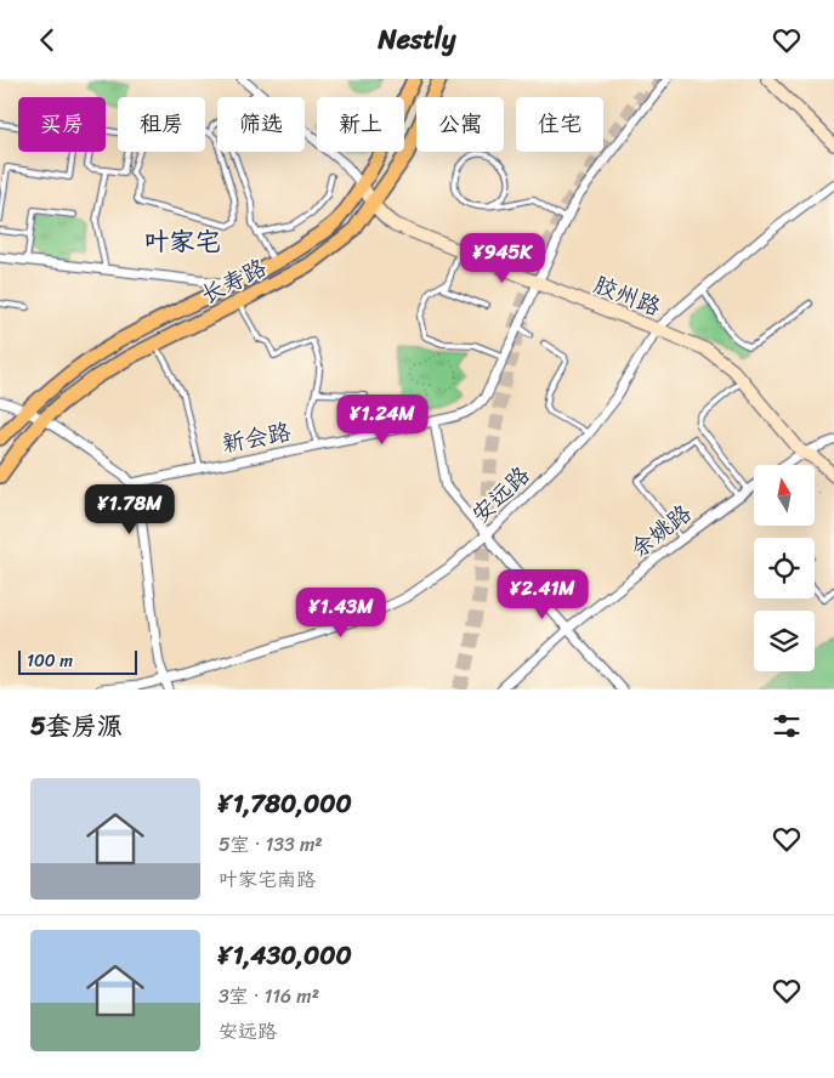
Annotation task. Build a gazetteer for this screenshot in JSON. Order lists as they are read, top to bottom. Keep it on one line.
{"streets":{"main road":["长寿路"],"street":["胶州路","新会路","安远路","余姚路"]},"crossings":[["长寿路","胶州路"],["胶州路","新会路"],["胶州路","安远路"]],"districts":["叶家宅"],"scale_bar":"100 m","north":"top","page":{"header":"Nestly","chip":["买房","租房","筛选","新上","公寓","住宅"],"price":["¥945K","¥1.24M","¥1.78M","¥2.41M","¥1.43M"],"scale":"100 m","heading":"5套房源","list":[{"name":"¥1,780,000","note":"5室 · 133 m² · 叶家宅南路"},{"name":"¥1,430,000","note":"3室 · 116 m² · 安远路"}]}}
